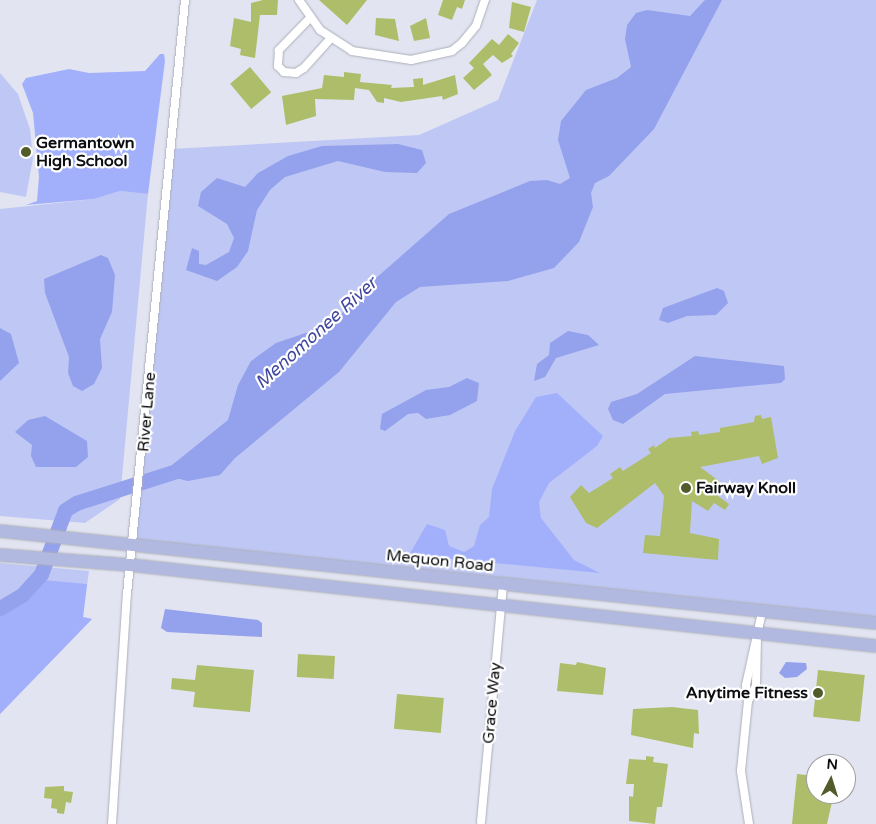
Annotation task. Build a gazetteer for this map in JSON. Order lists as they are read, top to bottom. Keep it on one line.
{"streets":{"main road":["Mequon Road"],"street":["River Lane","Grace Way"]},"crossings":[["River Lane","Mequon Road"],["Mequon Road","Grace Way"]],"water":["Menomonee River"],"places":["Germantown High School","Fairway Knoll","Anytime Fitness"],"north":"top"}
